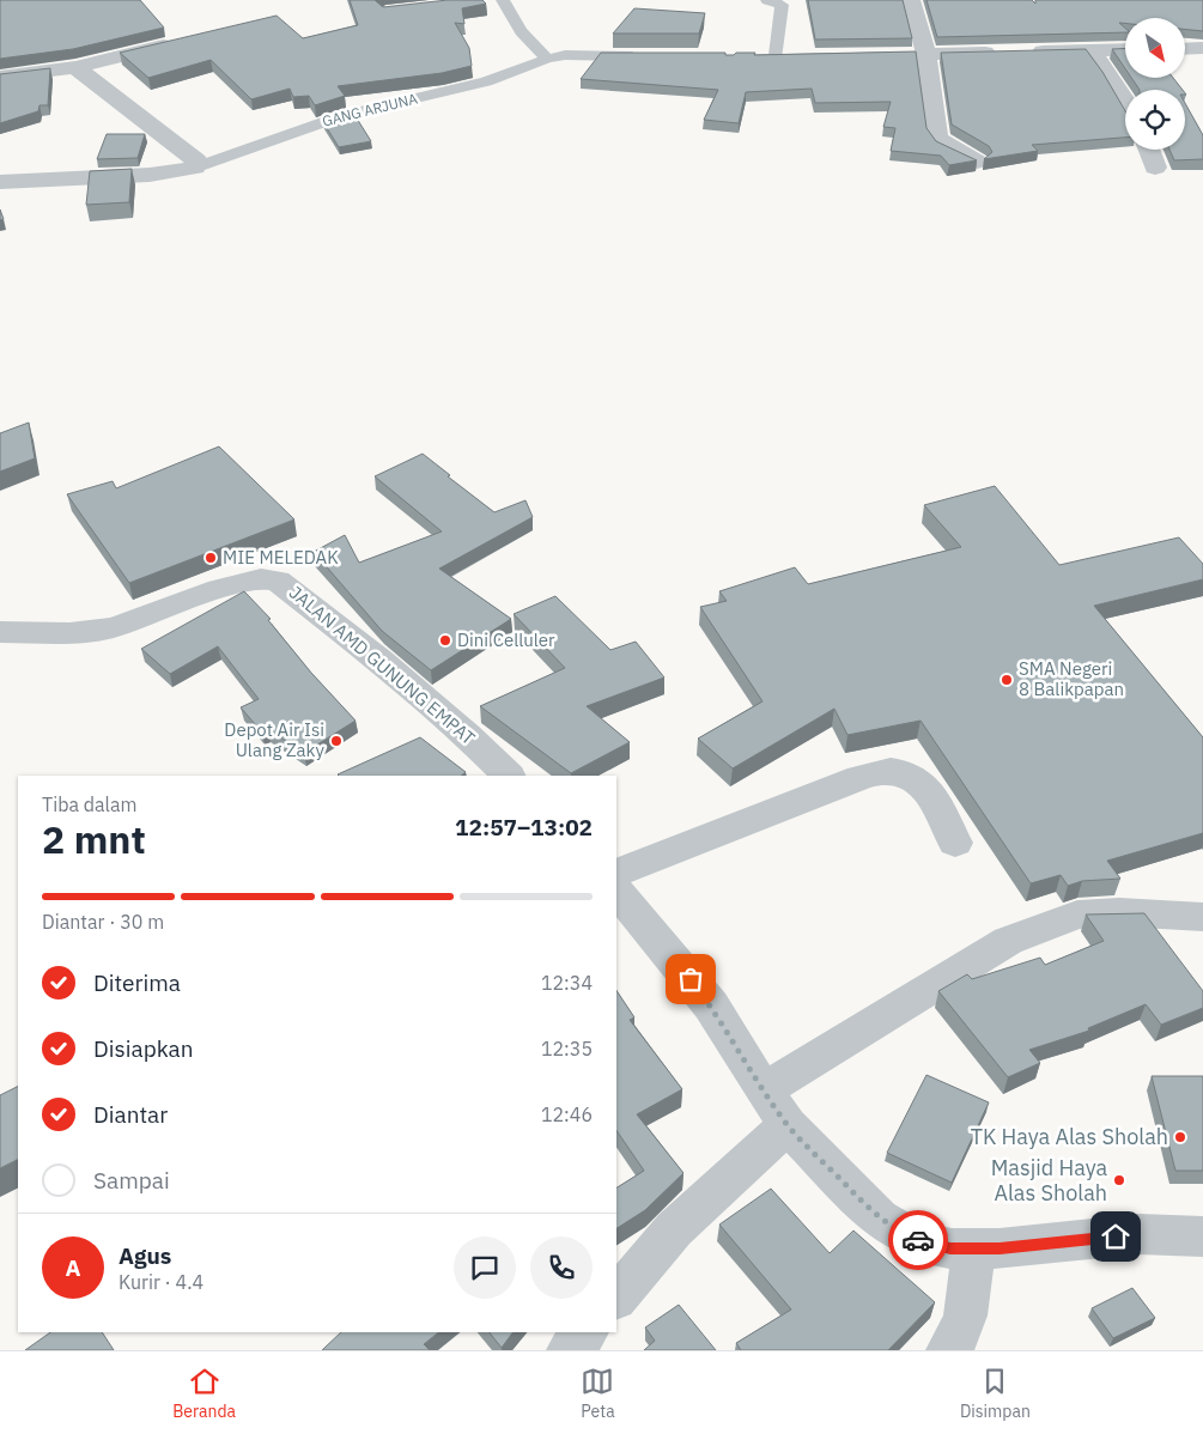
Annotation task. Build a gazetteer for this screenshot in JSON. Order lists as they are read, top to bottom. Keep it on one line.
{"streets":{"street":["JALAN AMD GUNUNG EMPAT"],"lane":["GANG ARJUNA"]},"places":["MIE MELEDAK","Dini Celluler","SMA Negeri 8 Balikpapan","Depot Air Isi Ulang Zaky","TK Haya Alas Sholah","Masjid Haya Alas Sholah"],"north":"bottom right","page":{"heading":["2 mnt","Tiba dalam","12:57–13:02"],"panel":["Agus","Kurir · 4.4"],"bar":"Diantar · 30 m","list":[["Diterima","12:34"],["Disiapkan","12:35"],["Diantar","12:46"],"Sampai"],"round":"A","tabs":["Beranda","Peta","Disimpan"]}}
